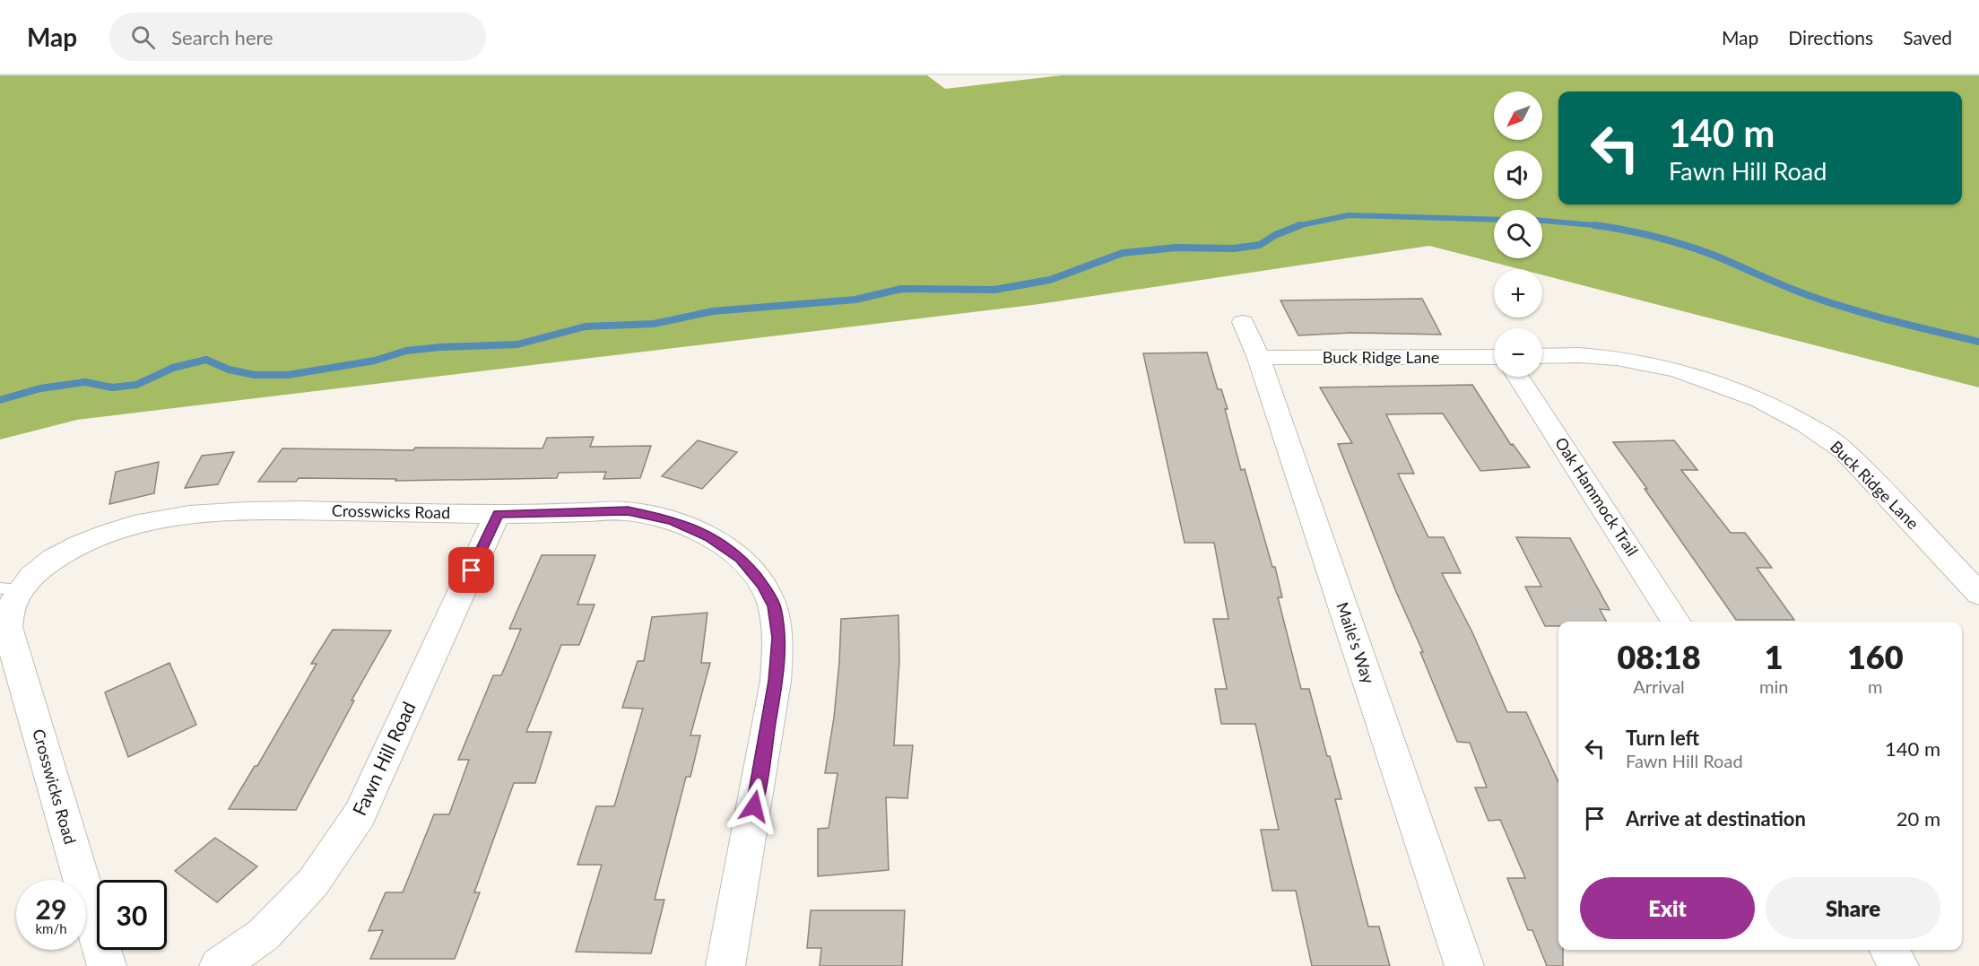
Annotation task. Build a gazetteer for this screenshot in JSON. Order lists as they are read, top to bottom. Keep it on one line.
{"streets":{"street":["Buck Ridge Lane","Oak Hammock Trail","Crosswicks Road","Maile's Way","Fawn Hill Road"]},"crossings":[["Buck Ridge Lane","Maile's Way"],["Crosswicks Road","Fawn Hill Road"]],"north":"bottom left","page":{"header":"Map","search":"Search here","nav":["Map","Directions","Saved"],"map_buttons":["+","−"],"turn":["140 m","Fawn Hill Road"],"eta":["08:18","Arrival","1","min","160","m"],"list":[{"name":"Turn left","note":"Fawn Hill Road","value":"140 m"},{"name":"Arrive at destination","value":"20 m"}],"buttons":["Exit","Share"],"speed":"29 km/h","limit":"30"}}
